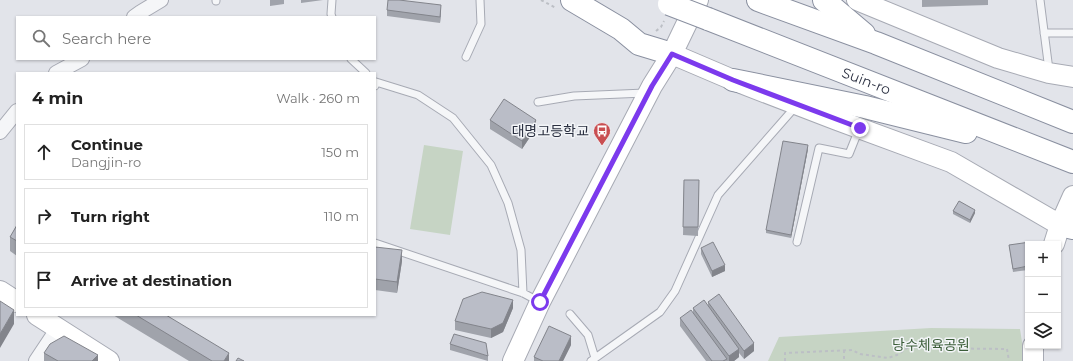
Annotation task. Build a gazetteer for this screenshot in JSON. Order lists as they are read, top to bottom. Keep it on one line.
{"streets":{"highway":["Suin-ro"]},"parks":["당수체육공원"],"places":{"bus stop":["대명고등학교"]},"page":{"search":"Search here","heading":["4 min","Walk · 260 m"],"list":[["Continue","Dangjin-ro","150 m"],["Turn right","110 m"],"Arrive at destination"],"map_buttons":["+","−"]}}
